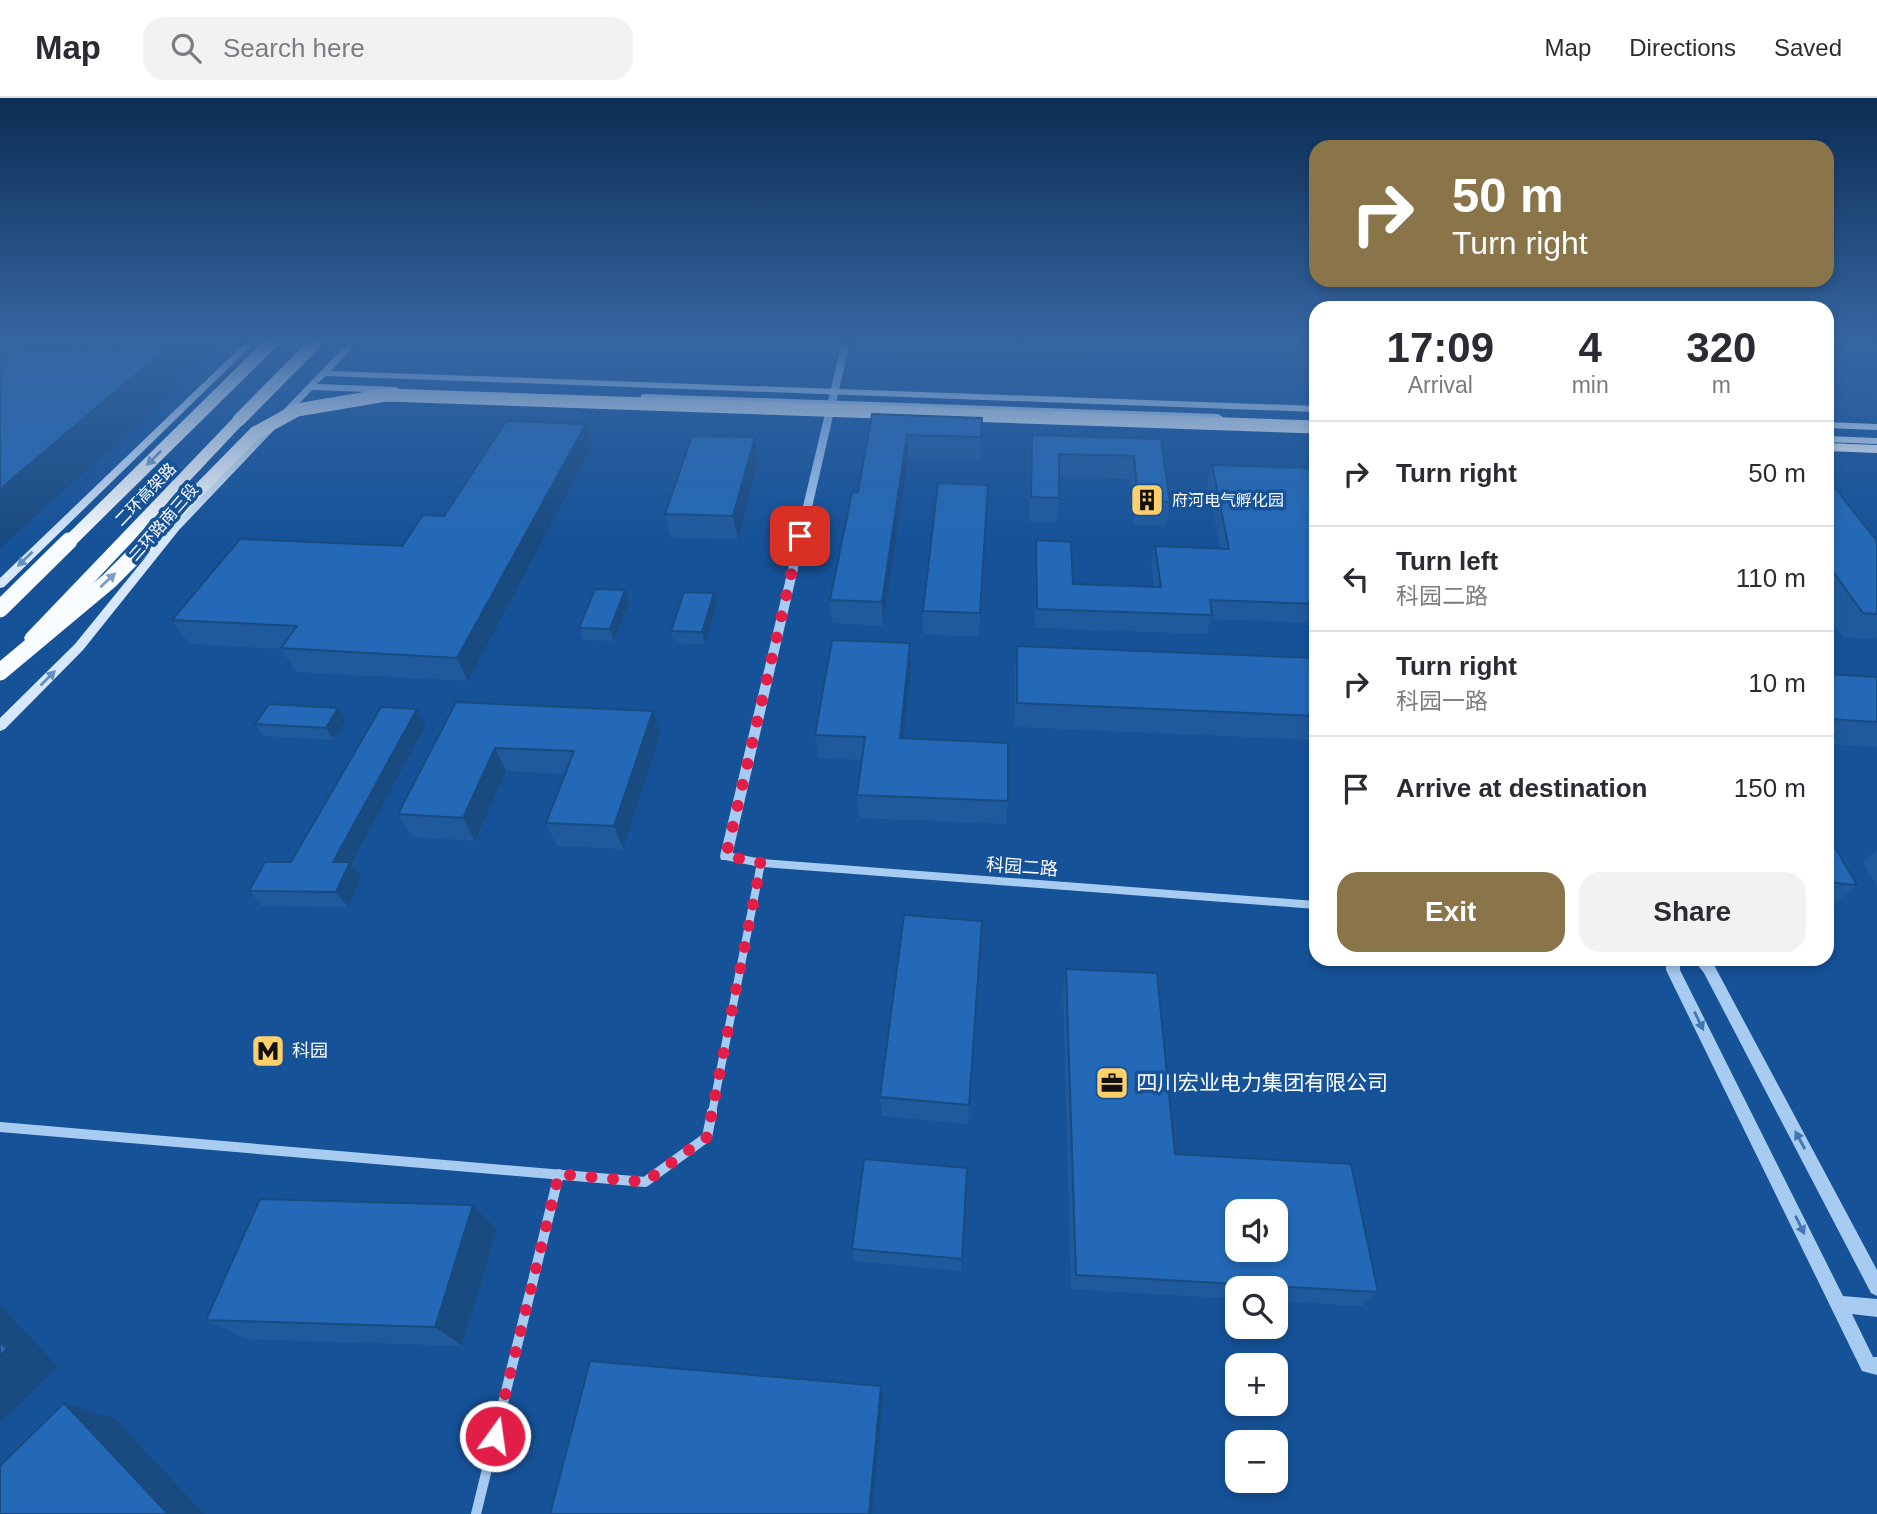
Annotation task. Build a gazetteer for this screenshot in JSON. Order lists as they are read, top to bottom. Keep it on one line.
{"streets":{"highway":["二环高架路"],"main road":["二环路南三段"],"street":["科园二路"]},"places":{"building":["府河电气孵化园"],"metro station":["科园"],"office":["四川宏业电力集团有限公司"]},"page":{"header":"Map","search":"Search here","nav":["Map","Directions","Saved"],"turn":["50 m","Turn right"],"eta":["17:09","Arrival","4","min","320","m"],"list":[{"name":"Turn right","value":"50 m"},{"name":"Turn left","note":"科园二路","value":"110 m"},{"name":"Turn right","note":"科园一路","value":"10 m"},{"name":"Arrive at destination","value":"150 m"}],"buttons":["Exit","Share"],"map_buttons":["+","−"]}}
